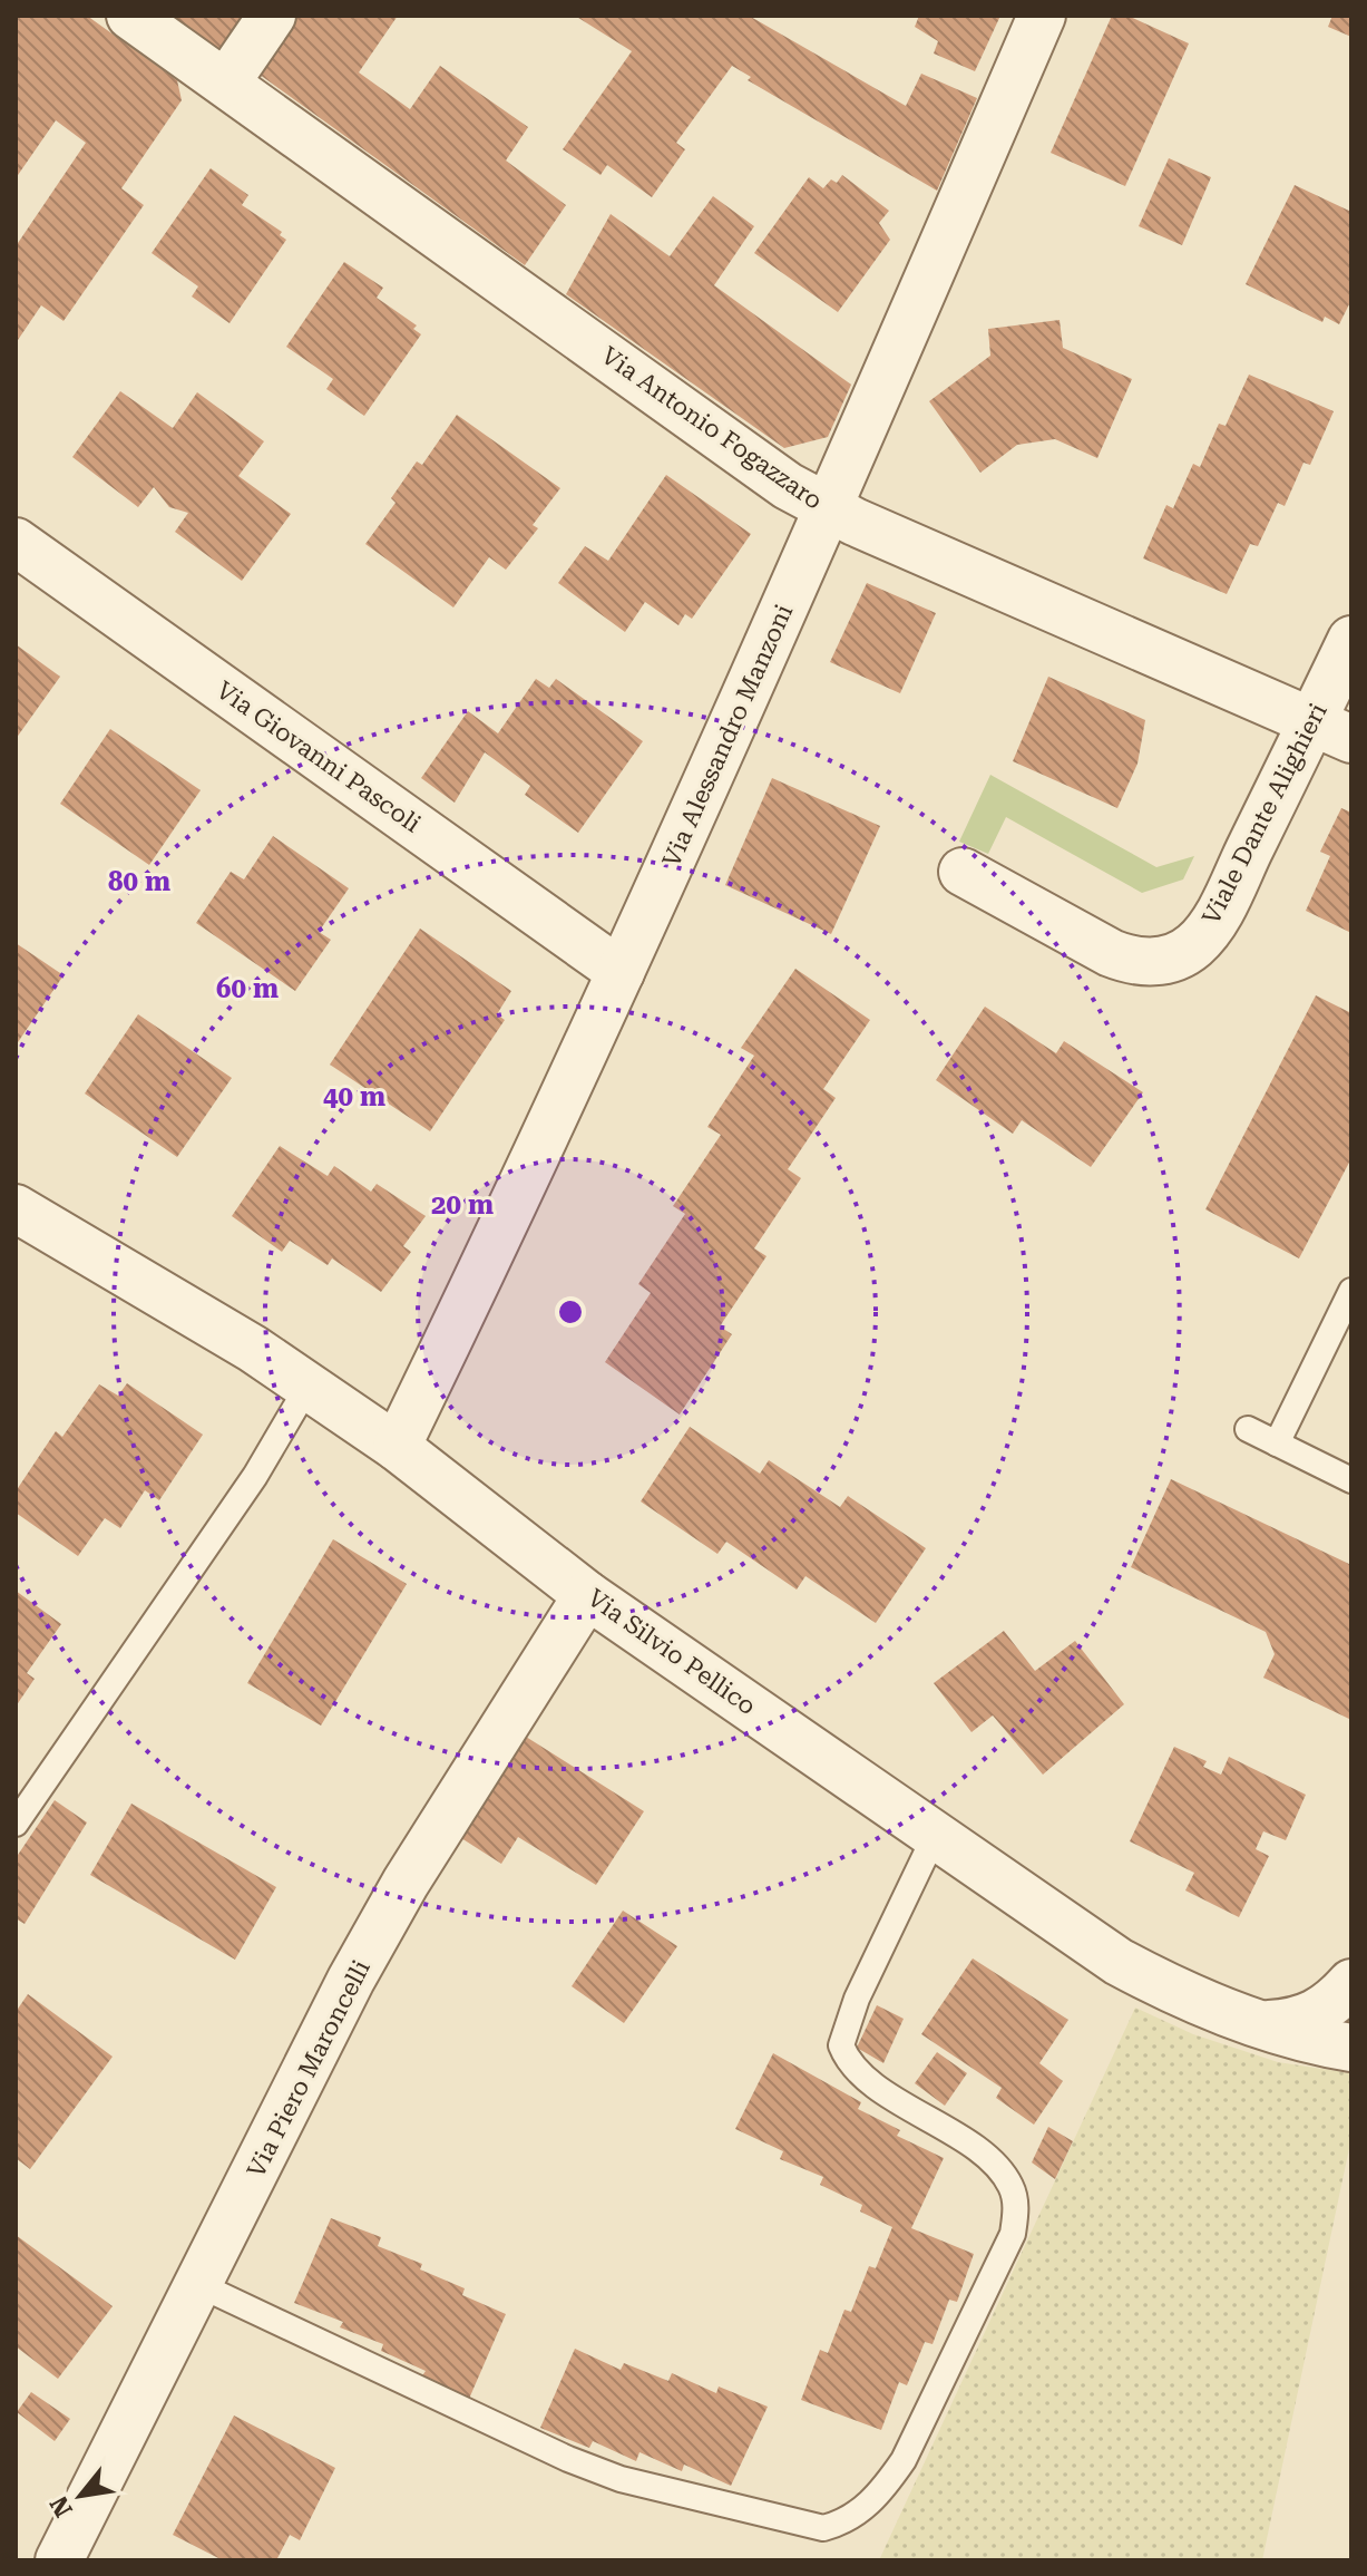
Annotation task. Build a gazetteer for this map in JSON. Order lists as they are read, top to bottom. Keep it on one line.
{"streets":{"street":["Via Antonio Fogazzaro","Via Alessandro Manzoni","Via Giovanni Pascoli","Viale Dante Alighieri","Via Silvio Pellico","Via Piero Maroncelli"]},"crossings":[["Via Antonio Fogazzaro","Via Alessandro Manzoni"],["Via Antonio Fogazzaro","Viale Dante Alighieri"],["Via Alessandro Manzoni","Via Giovanni Pascoli"],["Via Alessandro Manzoni","Via Silvio Pellico"],["Via Silvio Pellico","Via Piero Maroncelli"]],"north":"bottom left","rings":["80 m","60 m","40 m","20 m"]}
